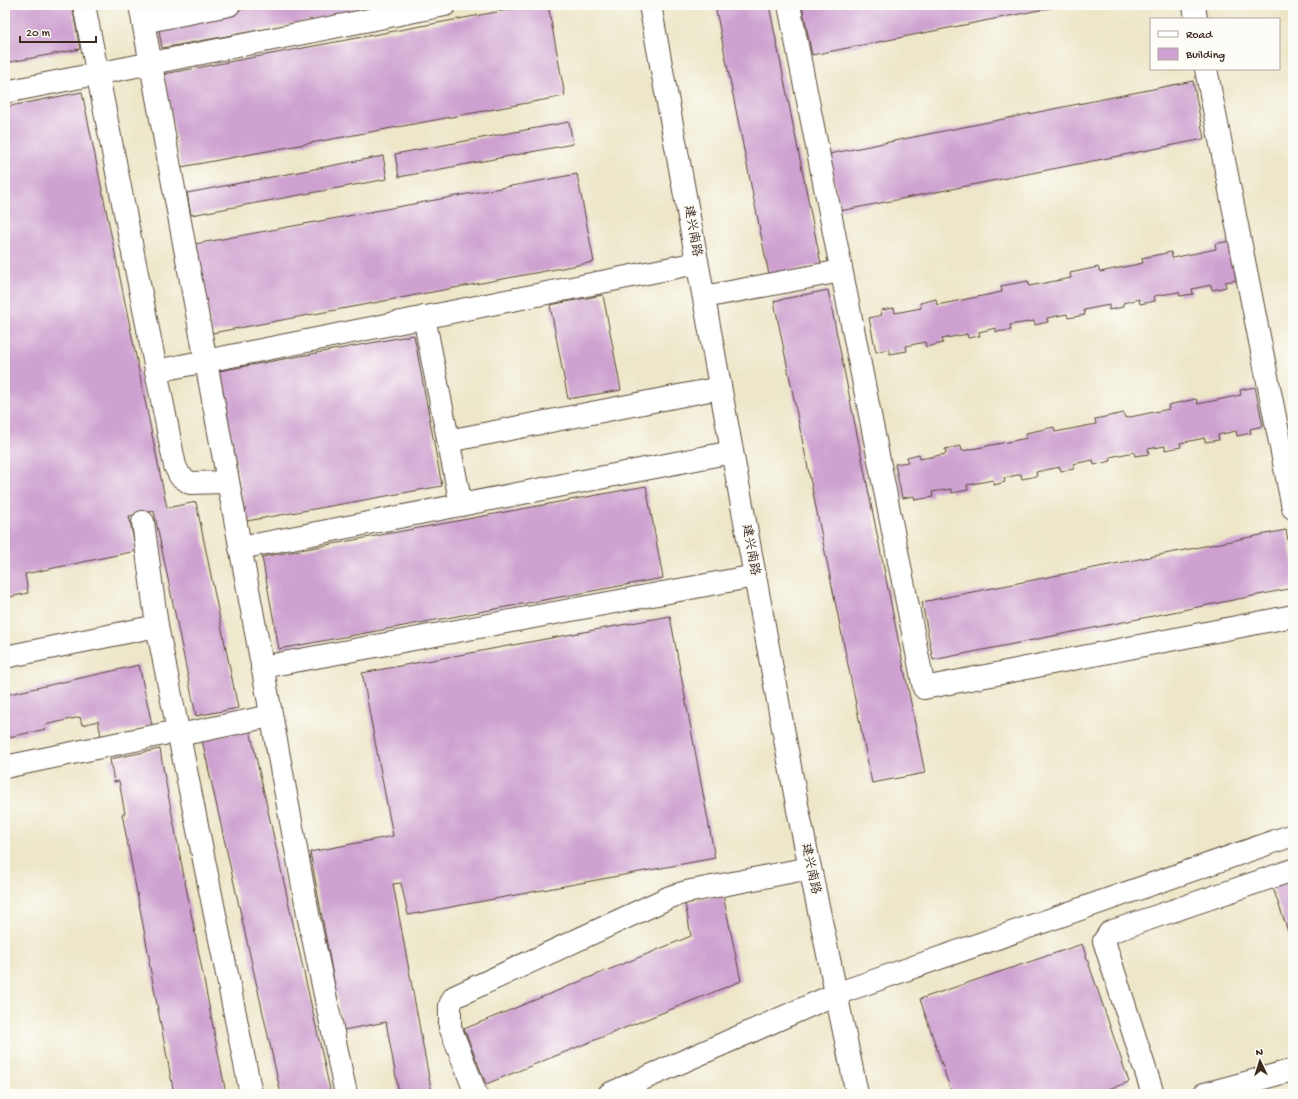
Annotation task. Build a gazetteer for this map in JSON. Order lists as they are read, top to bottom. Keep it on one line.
{"streets":{"street":["建兴南路"]},"legend":["Road","Building"],"scale_bar":"20 m","north":"top"}
